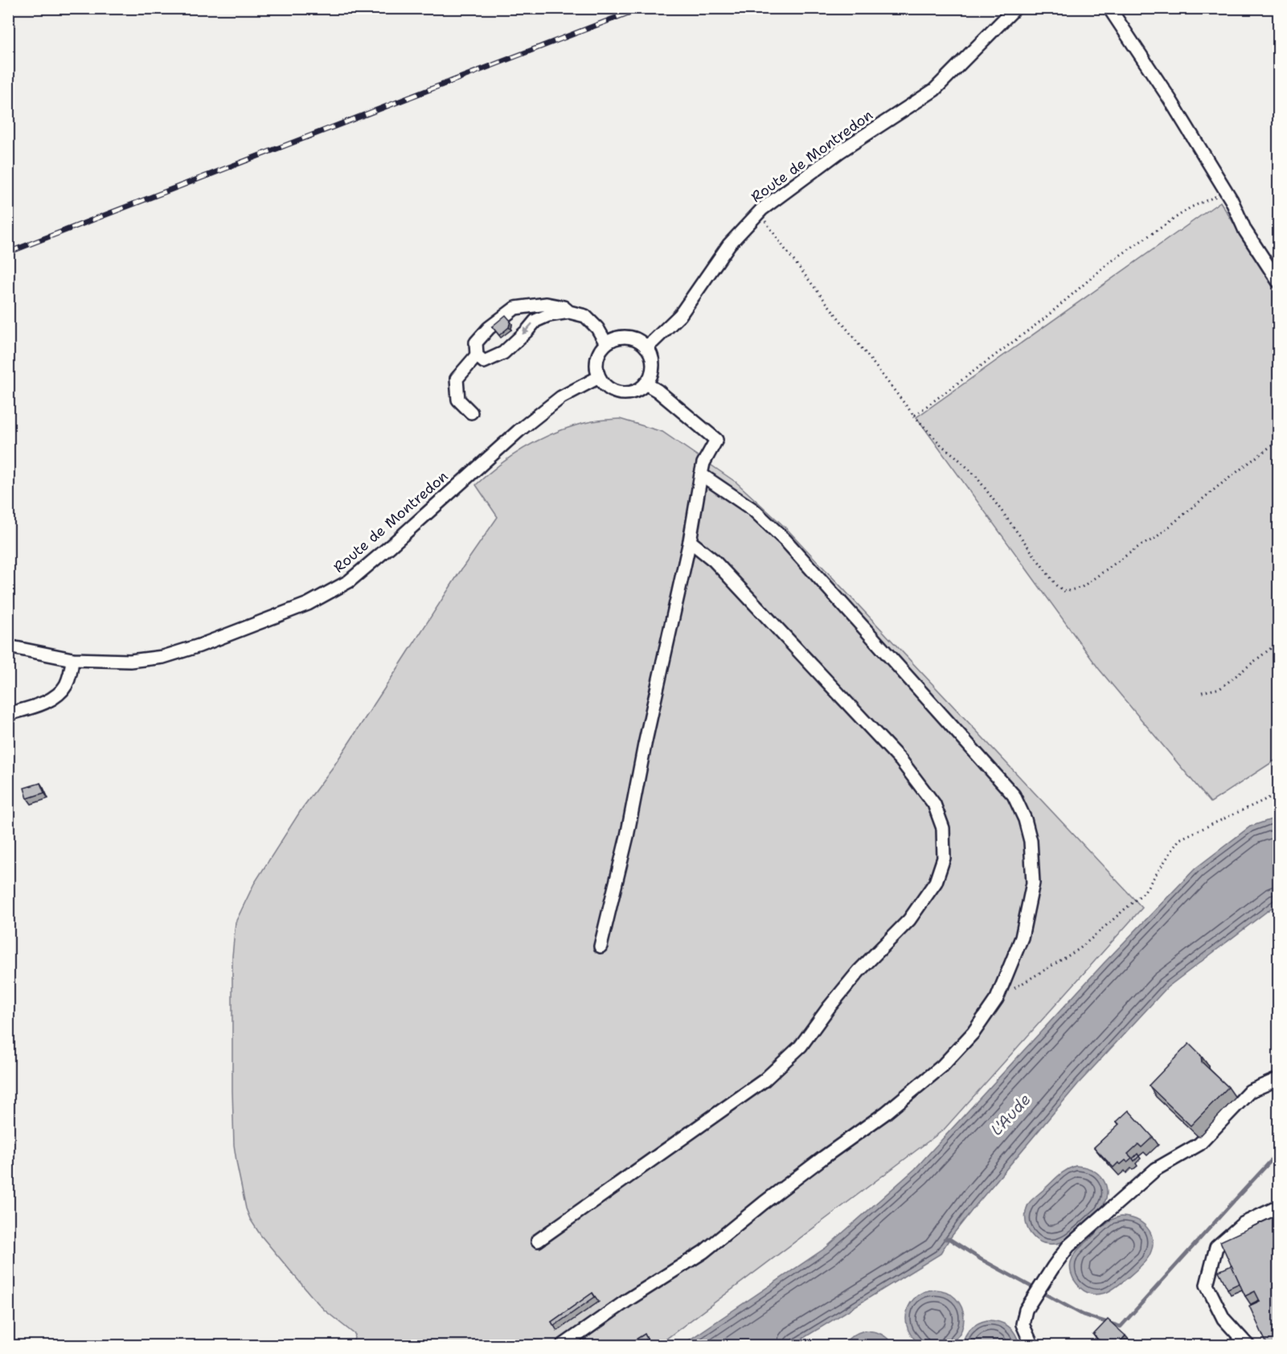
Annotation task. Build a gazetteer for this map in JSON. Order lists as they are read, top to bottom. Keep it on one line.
{"streets":{"street":["Route de Montredon"]},"water":["L'Aude"]}
